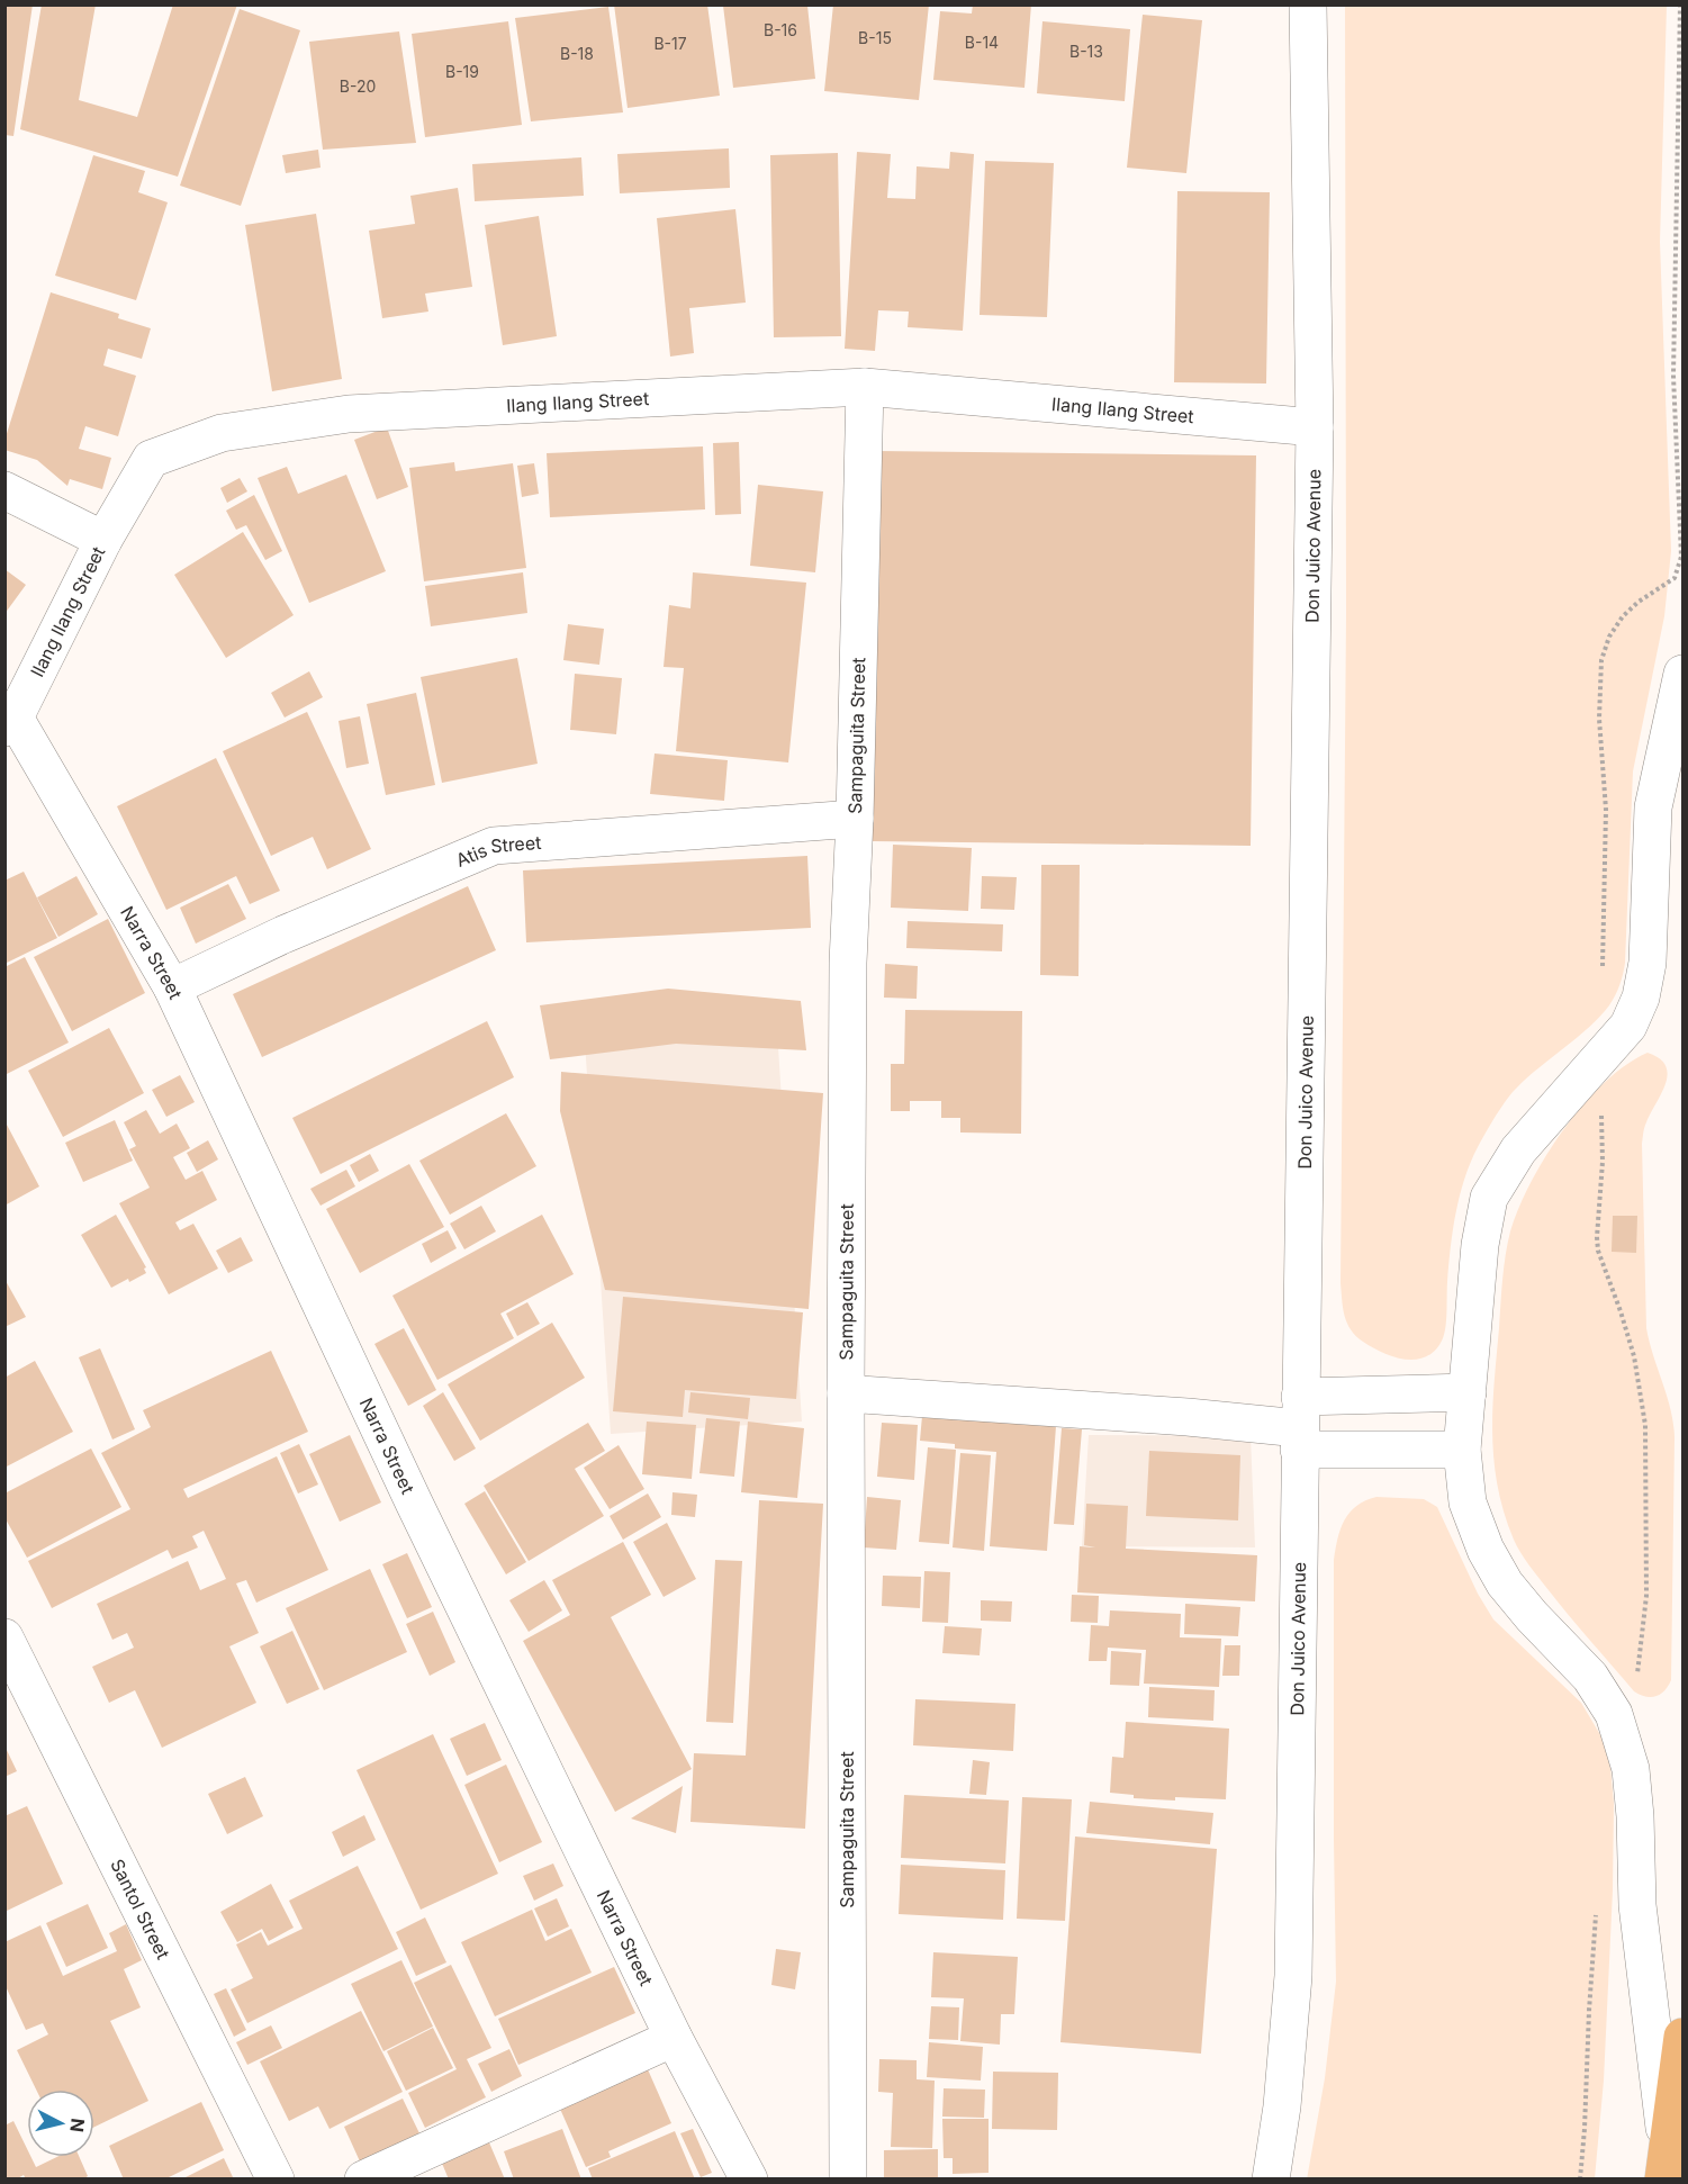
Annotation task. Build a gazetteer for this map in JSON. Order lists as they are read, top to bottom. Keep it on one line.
{"streets":{"street":["Ilang Ilang Street","Don Juico Avenue","Sampaguita Street","Atis Street","Narra Street","Santol Street"]},"crossings":[["Ilang Ilang Street","Don Juico Avenue"],["Ilang Ilang Street","Sampaguita Street"],["Ilang Ilang Street","Narra Street"],["Sampaguita Street","Atis Street"],["Atis Street","Narra Street"]],"house_numbers":["B-16","B-15","B-14","B-17","B-13","B-18","B-19","B-20"],"north":"right"}
